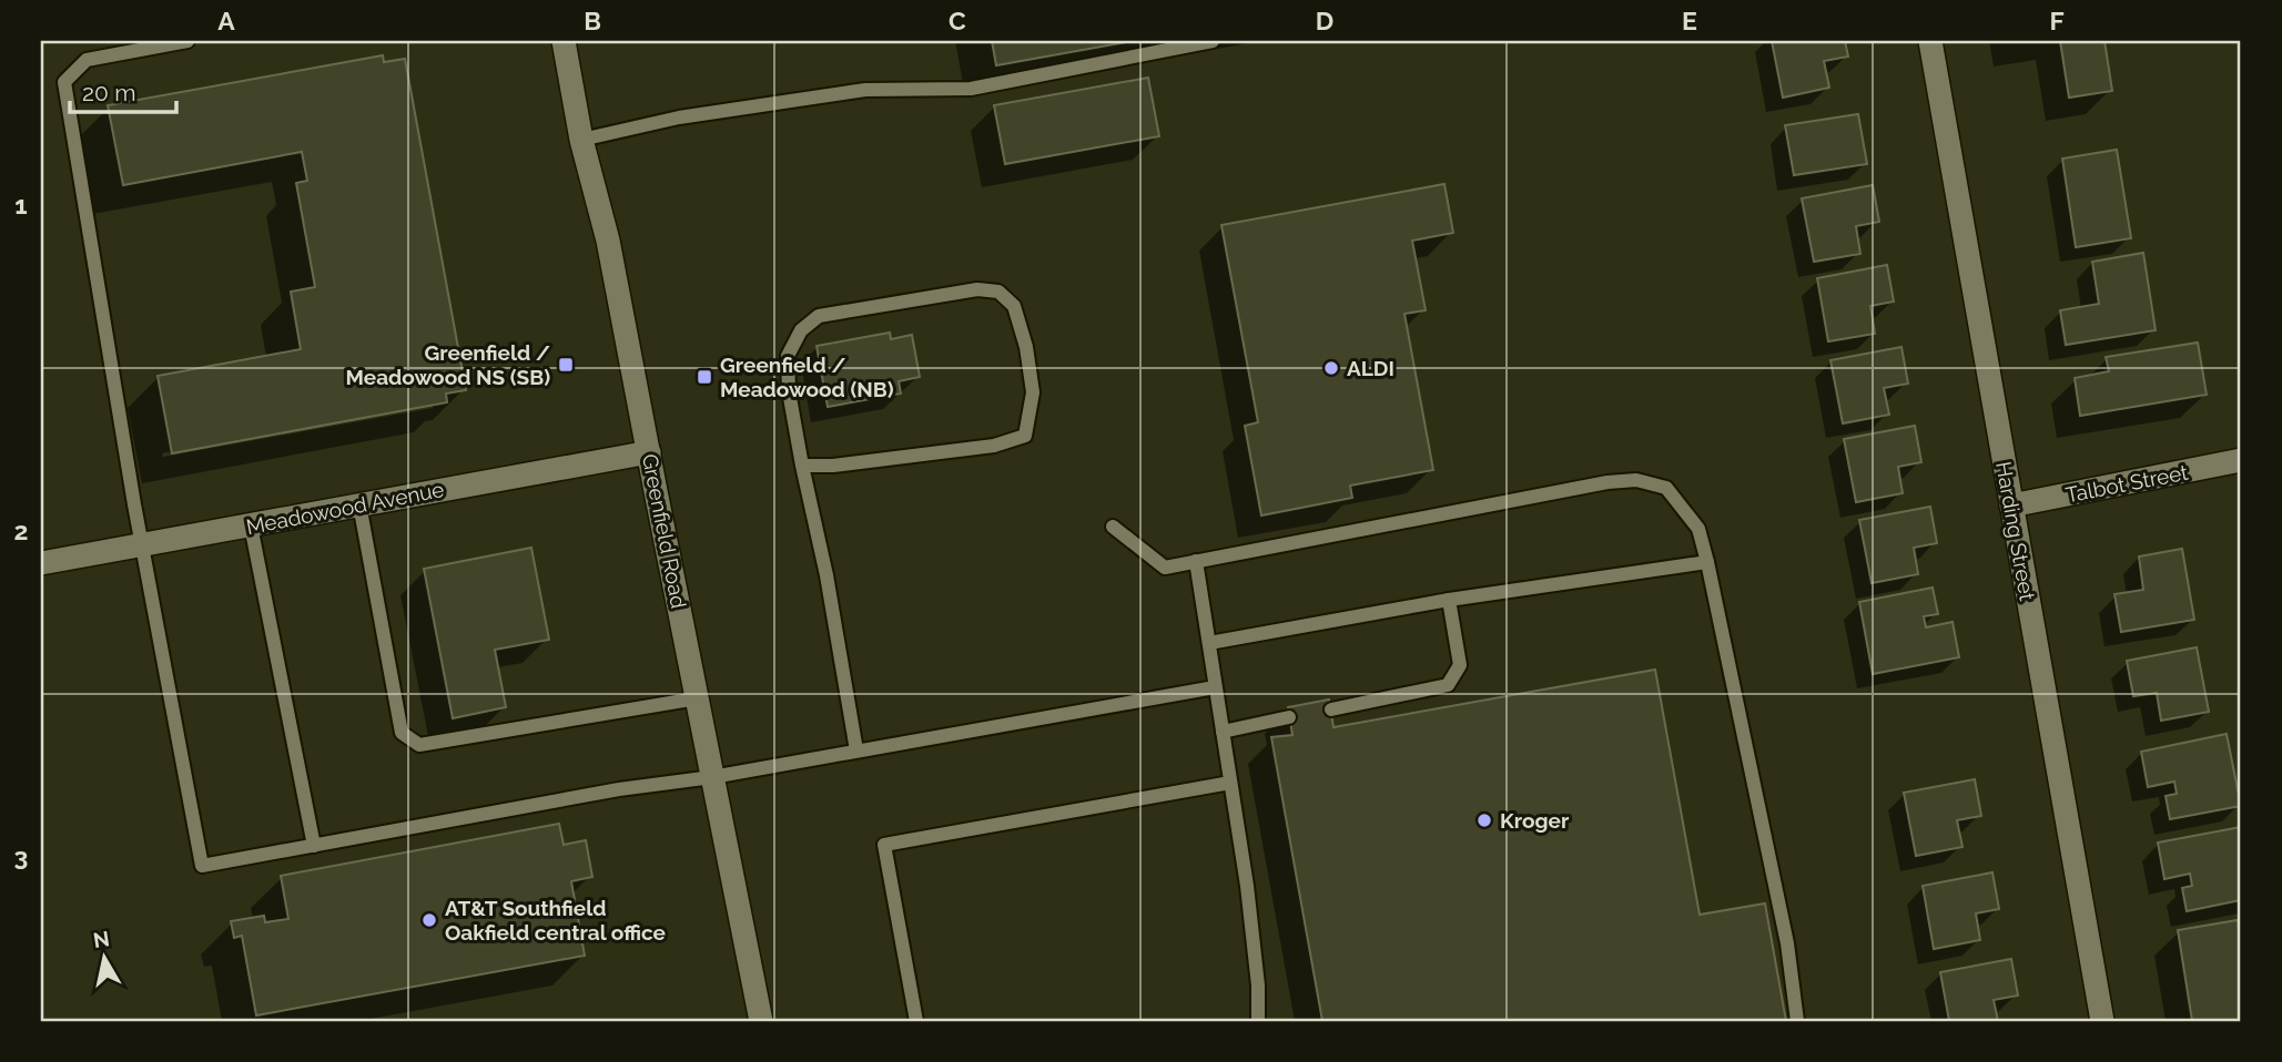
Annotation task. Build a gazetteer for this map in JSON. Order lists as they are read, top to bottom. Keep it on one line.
{"streets":{"street":["Talbot Street","Meadowood Avenue","Greenfield Road","Harding Street"]},"crossings":[["Talbot Street","Harding Street"],["Meadowood Avenue","Greenfield Road"]],"places":{"transit":["Greenfield / Meadowood NS (SB)","Greenfield / Meadowood (NB)"],"other":["ALDI","Kroger","AT&T Southfield Oakfield central office"]},"scale_bar":"20 m","north":"top","grid":{"columns":["A","B","C","D","E","F"],"rows":["1","2","3"]}}
